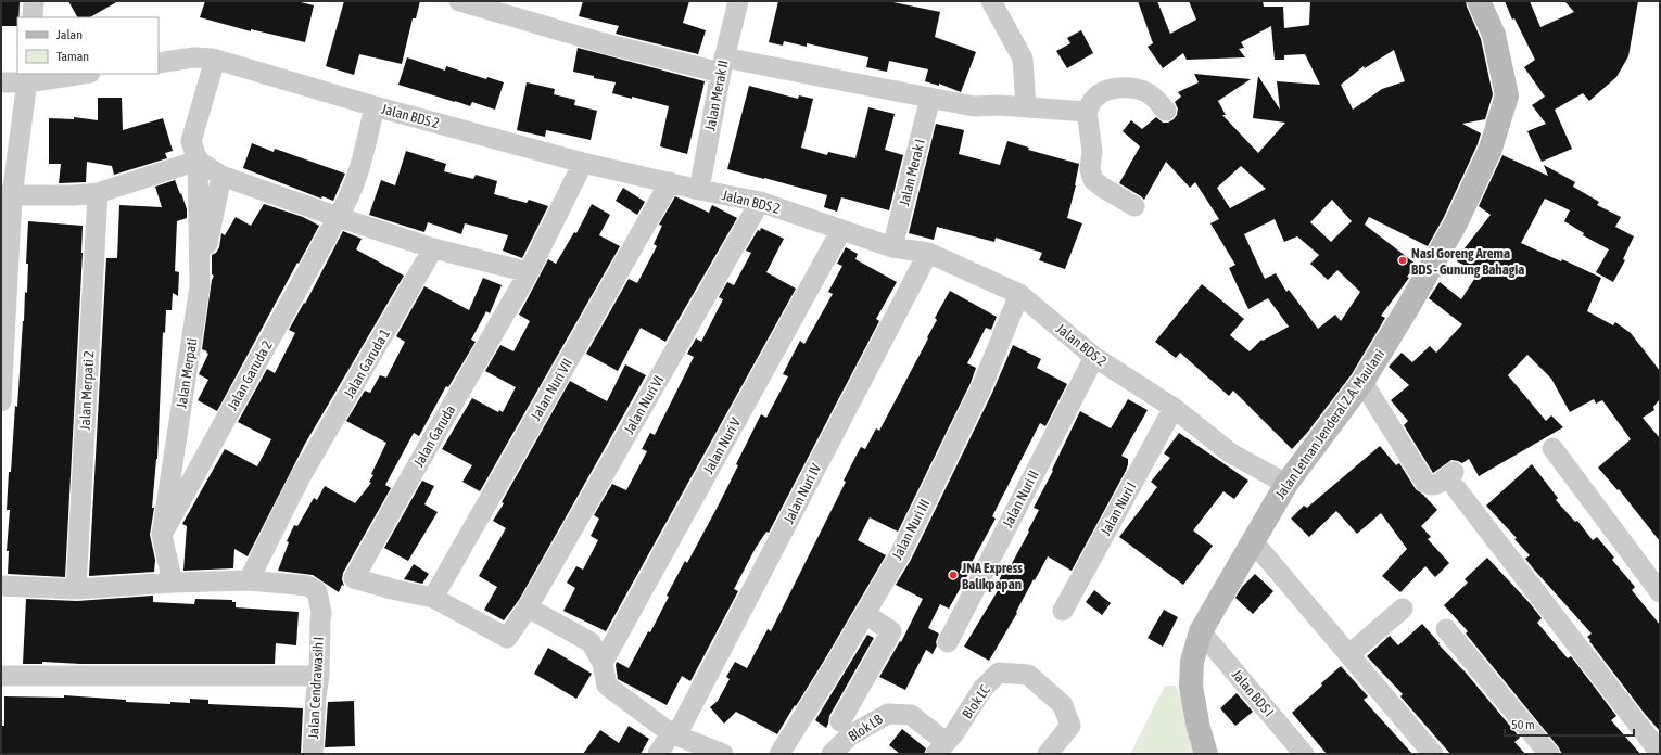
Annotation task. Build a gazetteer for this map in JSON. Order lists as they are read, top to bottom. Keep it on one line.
{"streets":{"street":["Jalan Merak II","Jalan BDS 2","Jalan Merak I","Jalan Garuda 1","Jalan Merpati","Jalan Garuda 2","Jalan Nuri VII","Jalan Merpati 2","Jalan Nuri VI","Jalan Letnan Jenderal Z.A. Maulani","Jalan Garuda","Jalan Nuri V","Jalan Nuri IV","Jalan Nuri II","Jalan Nuri I","Jalan Nuri III","Jalan Cendrawasih I","Jalan BDS I","Blok LC","Blok LB"]},"crossings":[["Jalan Merak II","Jalan BDS 2"],["Jalan BDS 2","Jalan Merak I"],["Jalan BDS 2","Jalan Merpati"],["Jalan BDS 2","Jalan Garuda 2"],["Jalan BDS 2","Jalan Nuri VII"],["Jalan BDS 2","Jalan Nuri VI"],["Jalan BDS 2","Jalan Letnan Jenderal Z.A. Maulani"],["Jalan BDS 2","Jalan Nuri V"],["Jalan BDS 2","Jalan Nuri IV"],["Jalan BDS 2","Jalan Nuri II"],["Jalan BDS 2","Jalan Nuri I"],["Jalan BDS 2","Jalan Nuri III"],["Jalan Garuda 1","Jalan Cendrawasih I"],["Jalan Merpati","Jalan Garuda 2"],["Jalan Nuri VII","Jalan Nuri VI"],["Jalan Nuri VII","Jalan Garuda"],["Jalan Nuri VI","Jalan Garuda"],["Jalan Letnan Jenderal Z.A. Maulani","Jalan BDS I"],["Blok LC","Blok LB"]],"places":["Nasi Goreng Arema BDS - Gunung Bahagia","JNA Express Balikpapan"],"legend":["Jalan","Taman"],"scale_bar":"50 m"}
